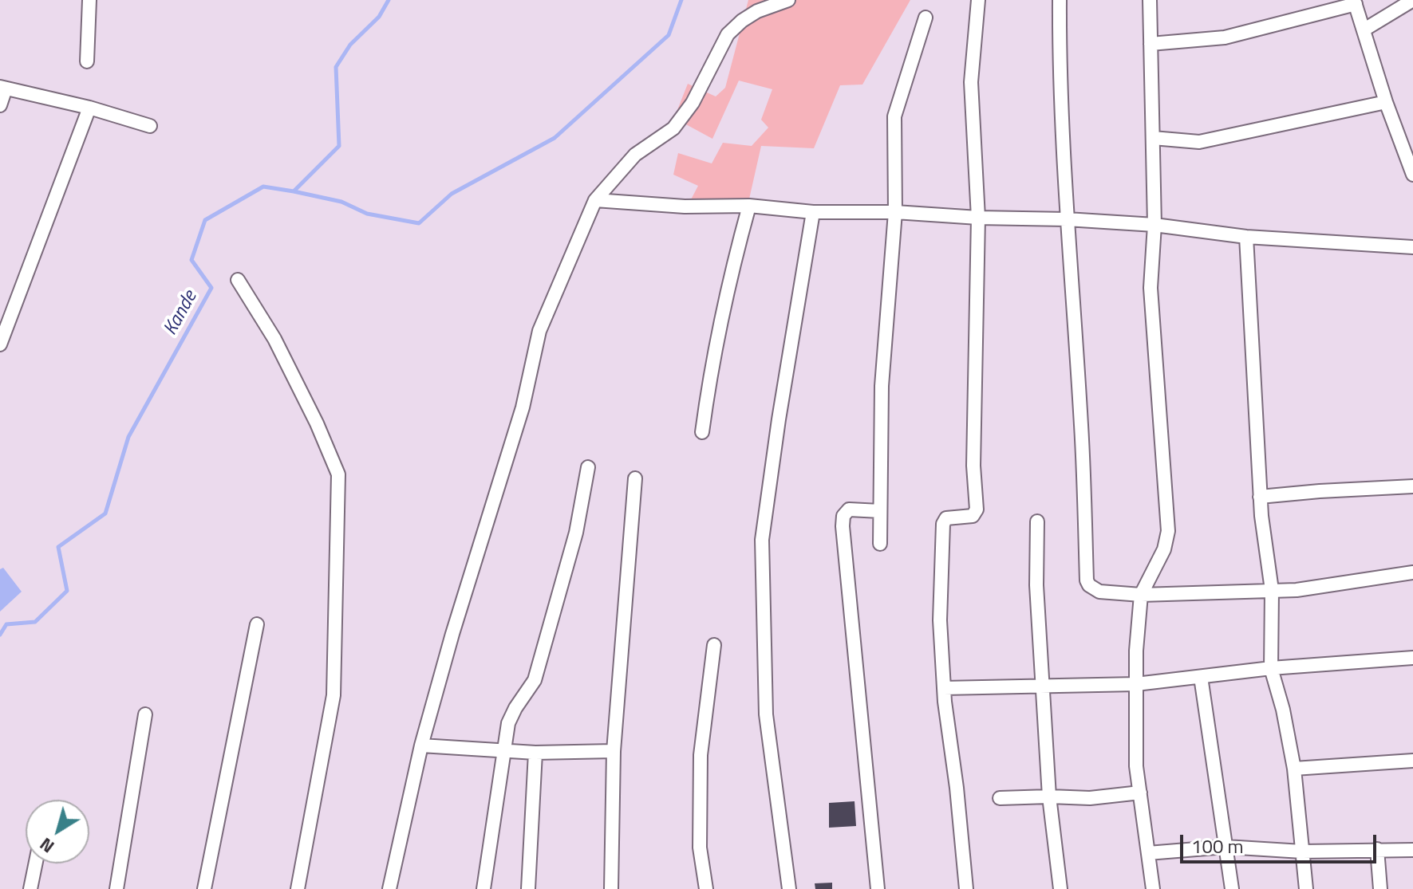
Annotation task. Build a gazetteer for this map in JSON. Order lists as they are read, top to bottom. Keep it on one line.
{"water":["Kande"],"scale_bar":"100 m","north":"bottom left"}
